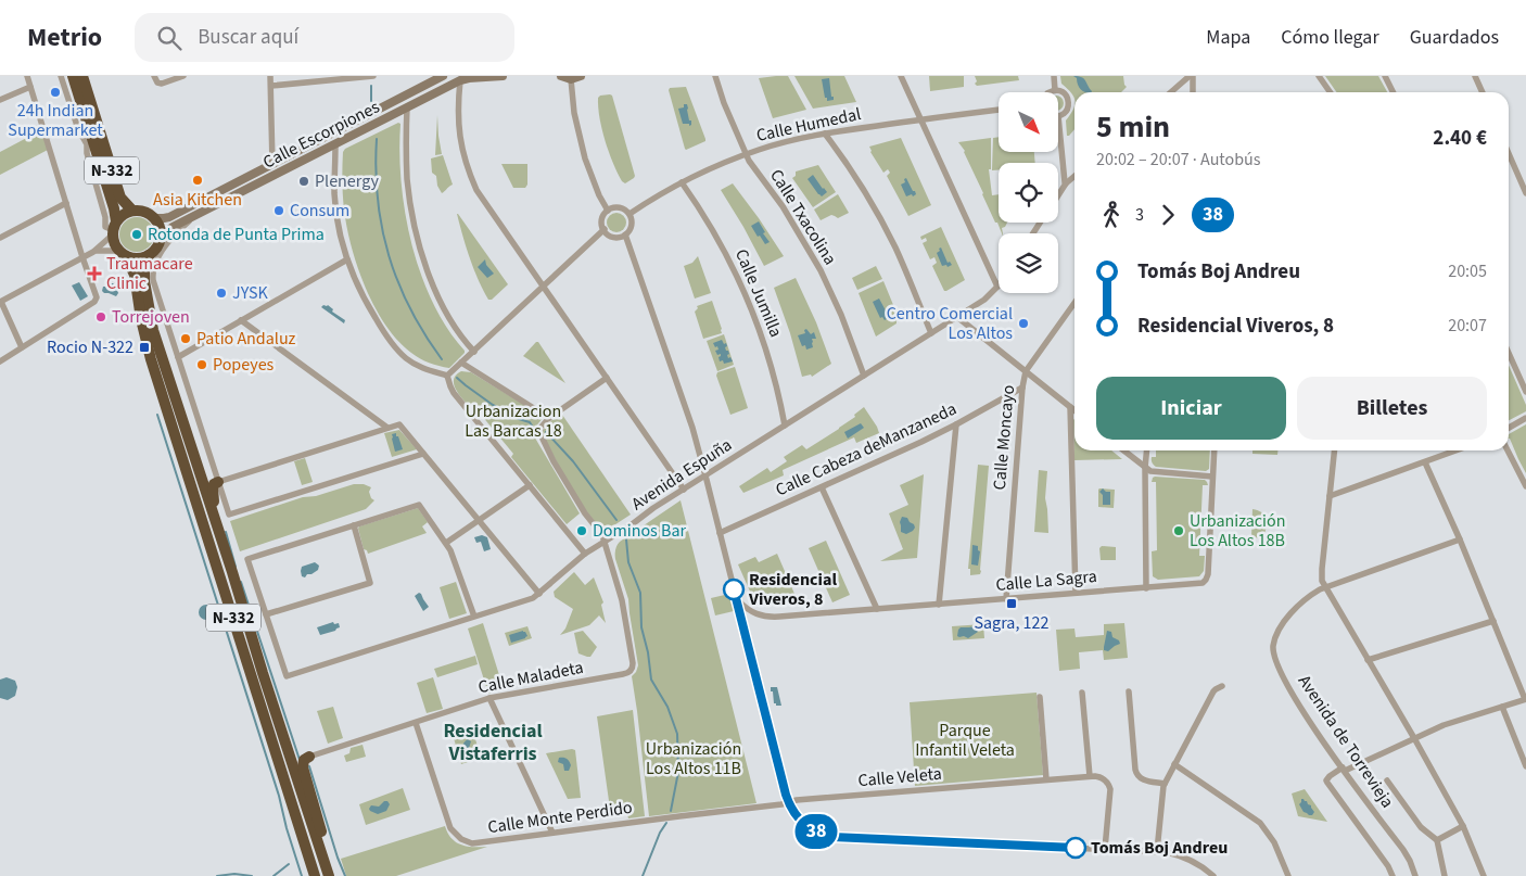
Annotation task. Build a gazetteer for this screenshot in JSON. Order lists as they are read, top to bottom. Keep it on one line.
{"streets":{"highway":["N-332"],"street":["Calle Humedal","Calle Escorpiones","Calle Txacolina","Calle Jumilla","Calle Moncayo","Calle Cabeza deManzaneda","Avenida Espuña","Calle La Sagra","Calle Maladeta","Avenida de Torrevieja","Calle Veleta","Calle Monte Perdido"]},"crossings":[["Calle Humedal","Calle Txacolina"],["Calle Humedal","Calle Jumilla"],["Calle Escorpiones","N-332"],["Calle Txacolina","Avenida Espuña"],["Calle Jumilla","Avenida Espuña"],["Calle Moncayo","Calle Cabeza deManzaneda"],["Calle Moncayo","Calle La Sagra"],["Avenida Espuña","Calle Maladeta"],["Calle Maladeta","Calle Monte Perdido"],["Calle Veleta","Calle Monte Perdido"]],"districts":["Residencial Vistaferris"],"parks":["Urbanizacion Las Barcas 18","Parque Infantil Veleta","Urbanización Los Altos 11B"],"places":{"other":["24h Indian Supermarket","Asia Kitchen","Plenergy","Consum","Rotonda de Punta Prima","JYSK","Torrejoven","Centro Comercial Los Altos","Patio Andaluz","Popeyes","Dominos Bar","Urbanización Los Altos 18B","Residencial Viveros, 8","Tomás Boj Andreu"],"health":["Traumacare Clinic"],"transit":["Rocio N-322","Sagra, 122"]},"lines":["bus line 38"],"north":"bottom right","page":{"header":"Metrio","search":"Buscar aquí","nav":["Mapa","Cómo llegar","Guardados"],"on_map":"38","heading":["5 min","20:02 – 20:07 · Autobús","2.40 €"],"legs":["3","38"],"list":[{"name":"Tomás Boj Andreu","value":"20:05"},{"name":"Residencial Viveros, 8","value":"20:07"}],"buttons":["Iniciar","Billetes"]}}
